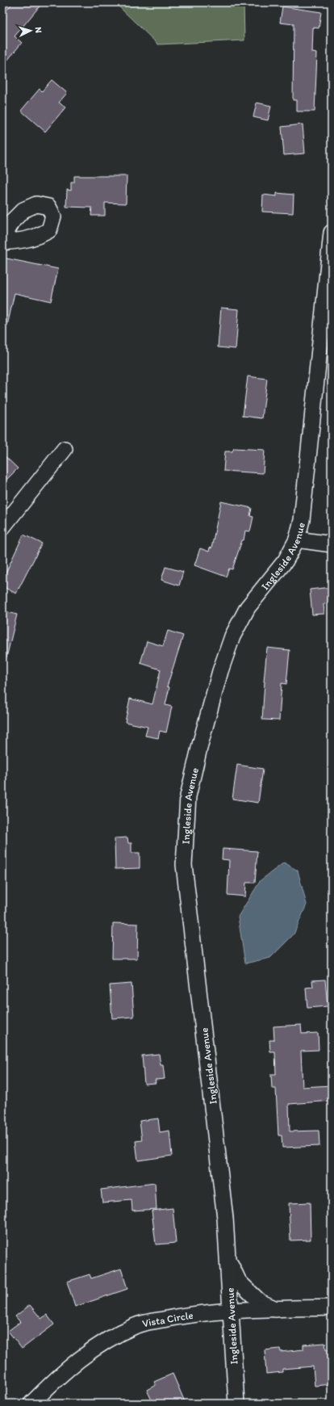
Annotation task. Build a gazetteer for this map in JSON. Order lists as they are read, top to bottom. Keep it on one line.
{"streets":{"street":["Ingleside Avenue","Vista Circle"]},"crossings":[["Ingleside Avenue","Vista Circle"]],"north":"right"}
